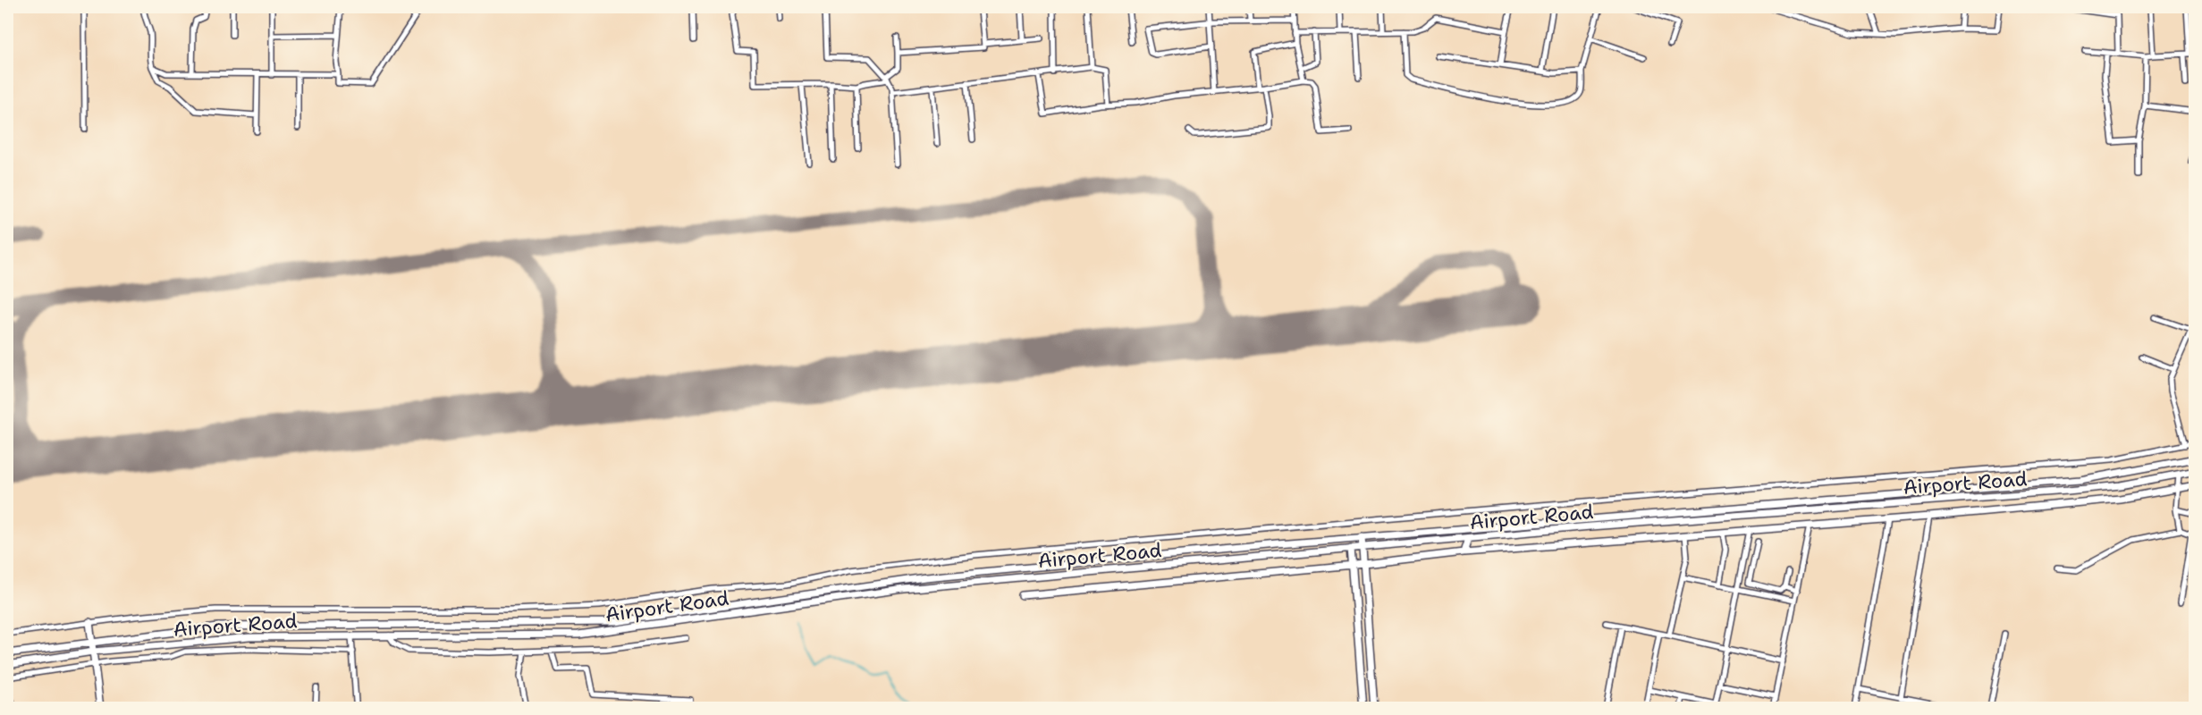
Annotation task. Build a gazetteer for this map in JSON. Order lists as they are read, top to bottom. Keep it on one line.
{"streets":{"street":["Airport Road"]}}
